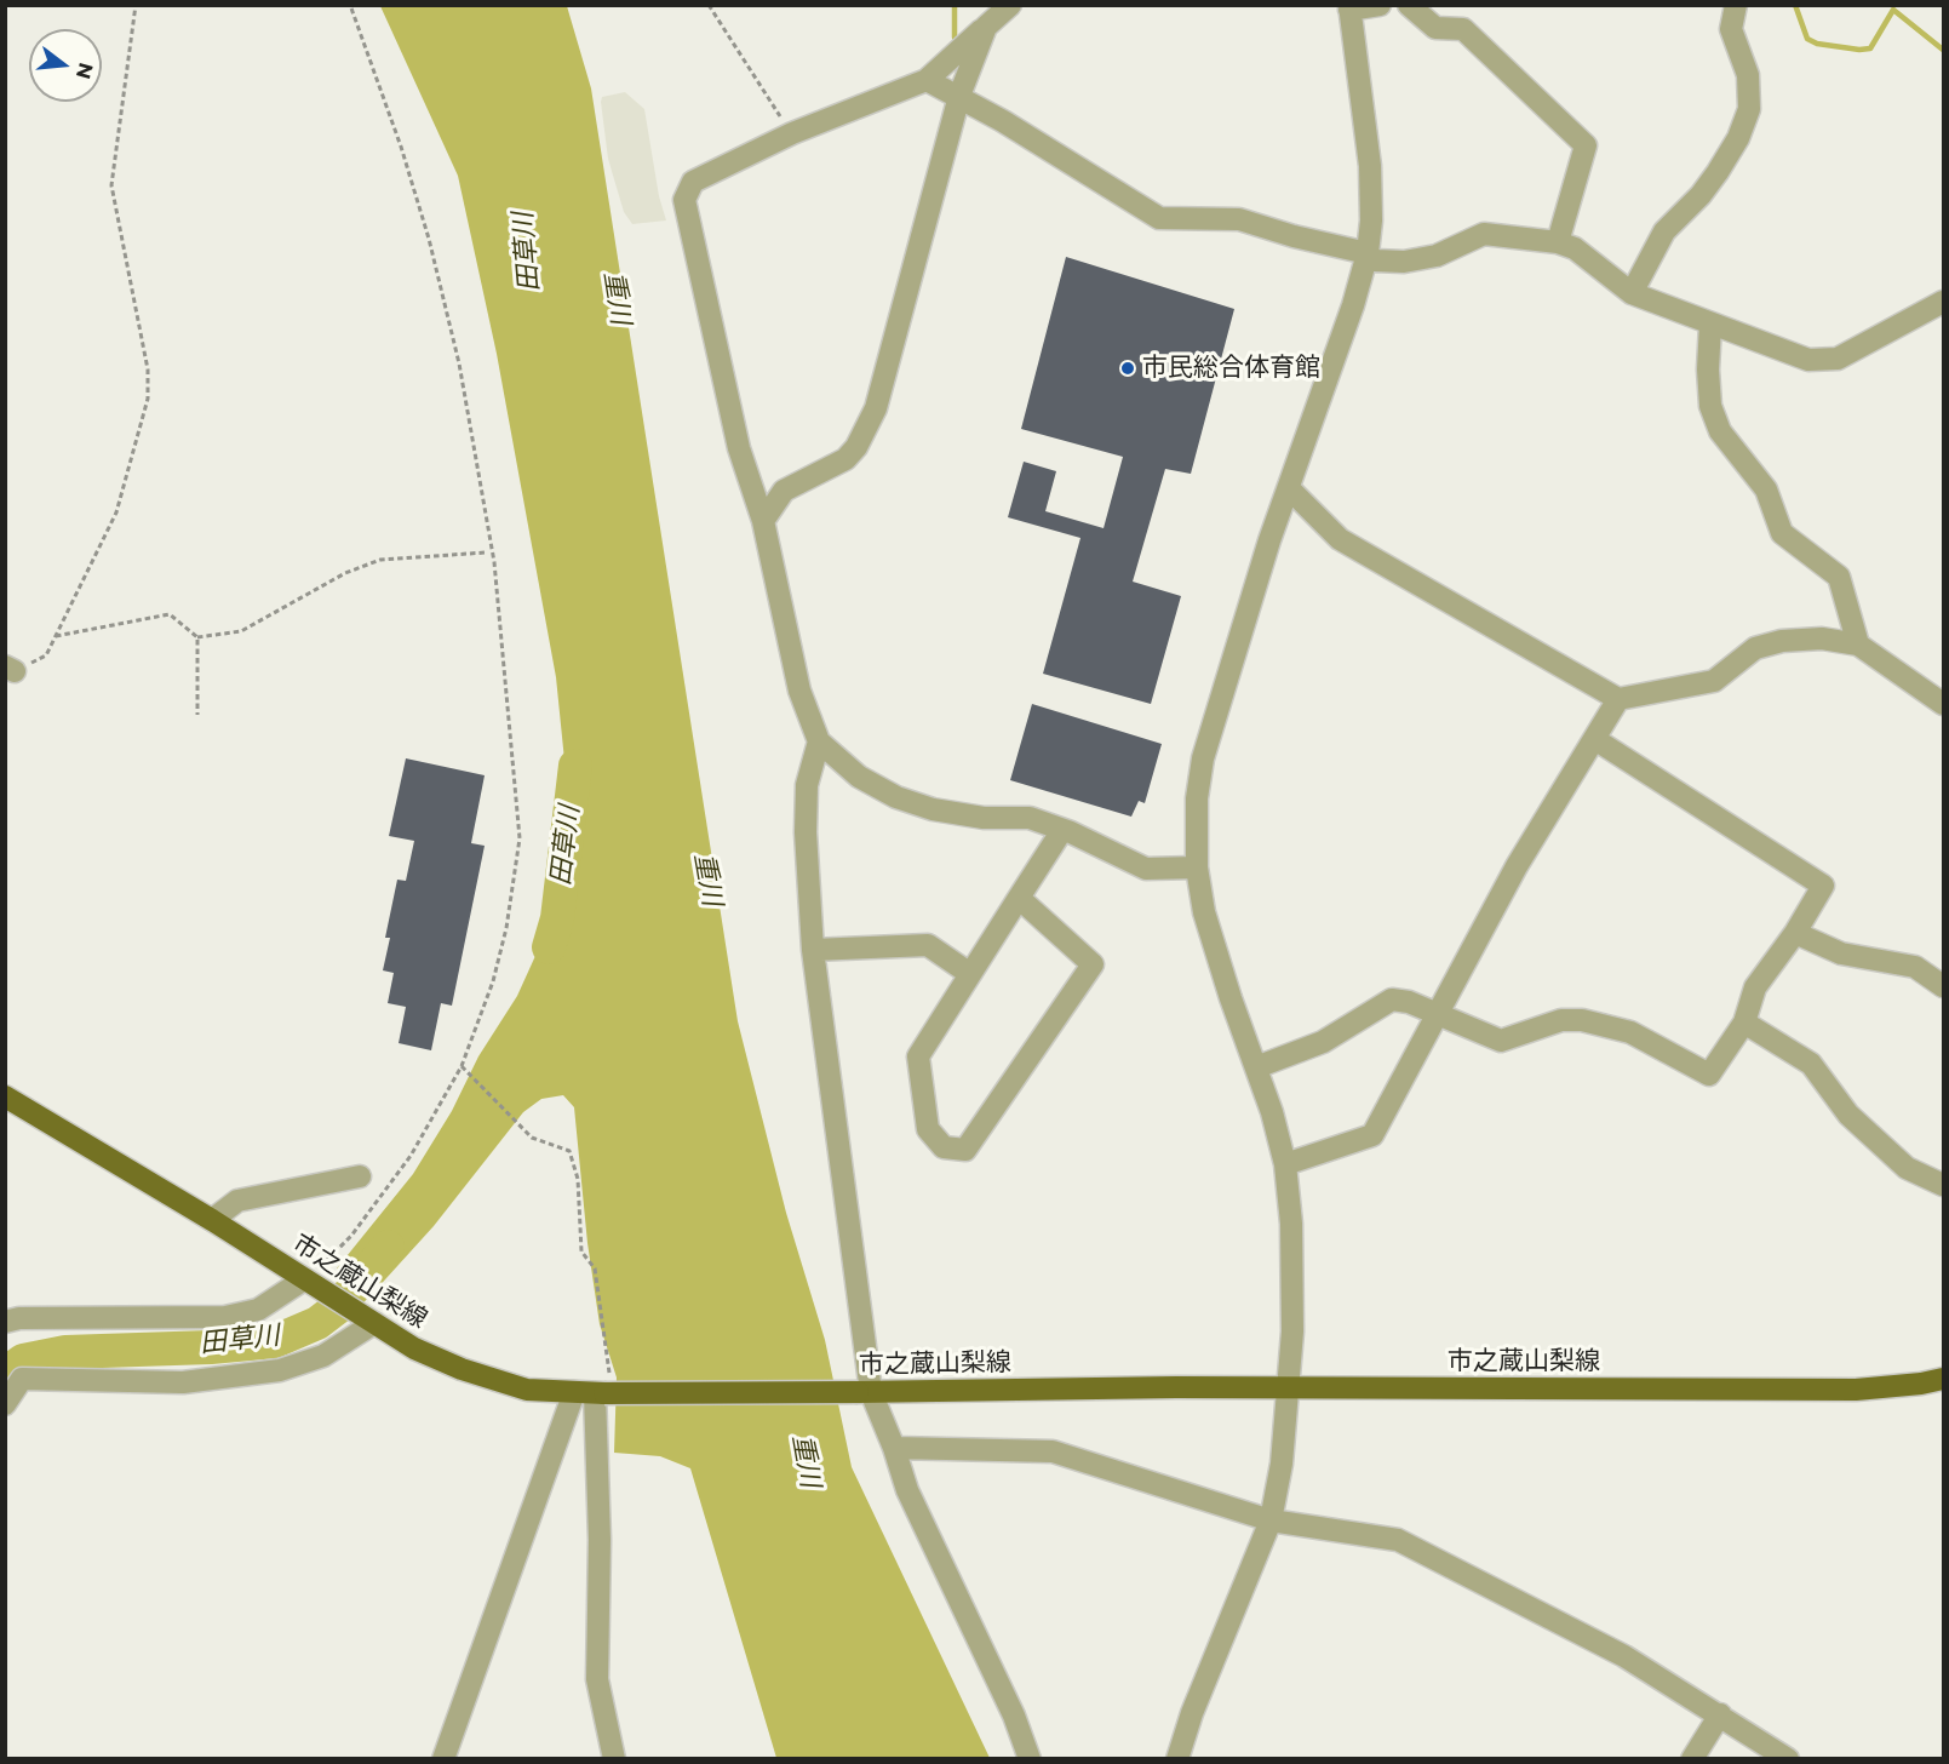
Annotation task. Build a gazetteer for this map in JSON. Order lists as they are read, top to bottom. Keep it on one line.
{"streets":{"main road":["市之蔵山梨線"]},"water":["田草川","重川"],"places":["市民総合体育館"],"north":"right"}
